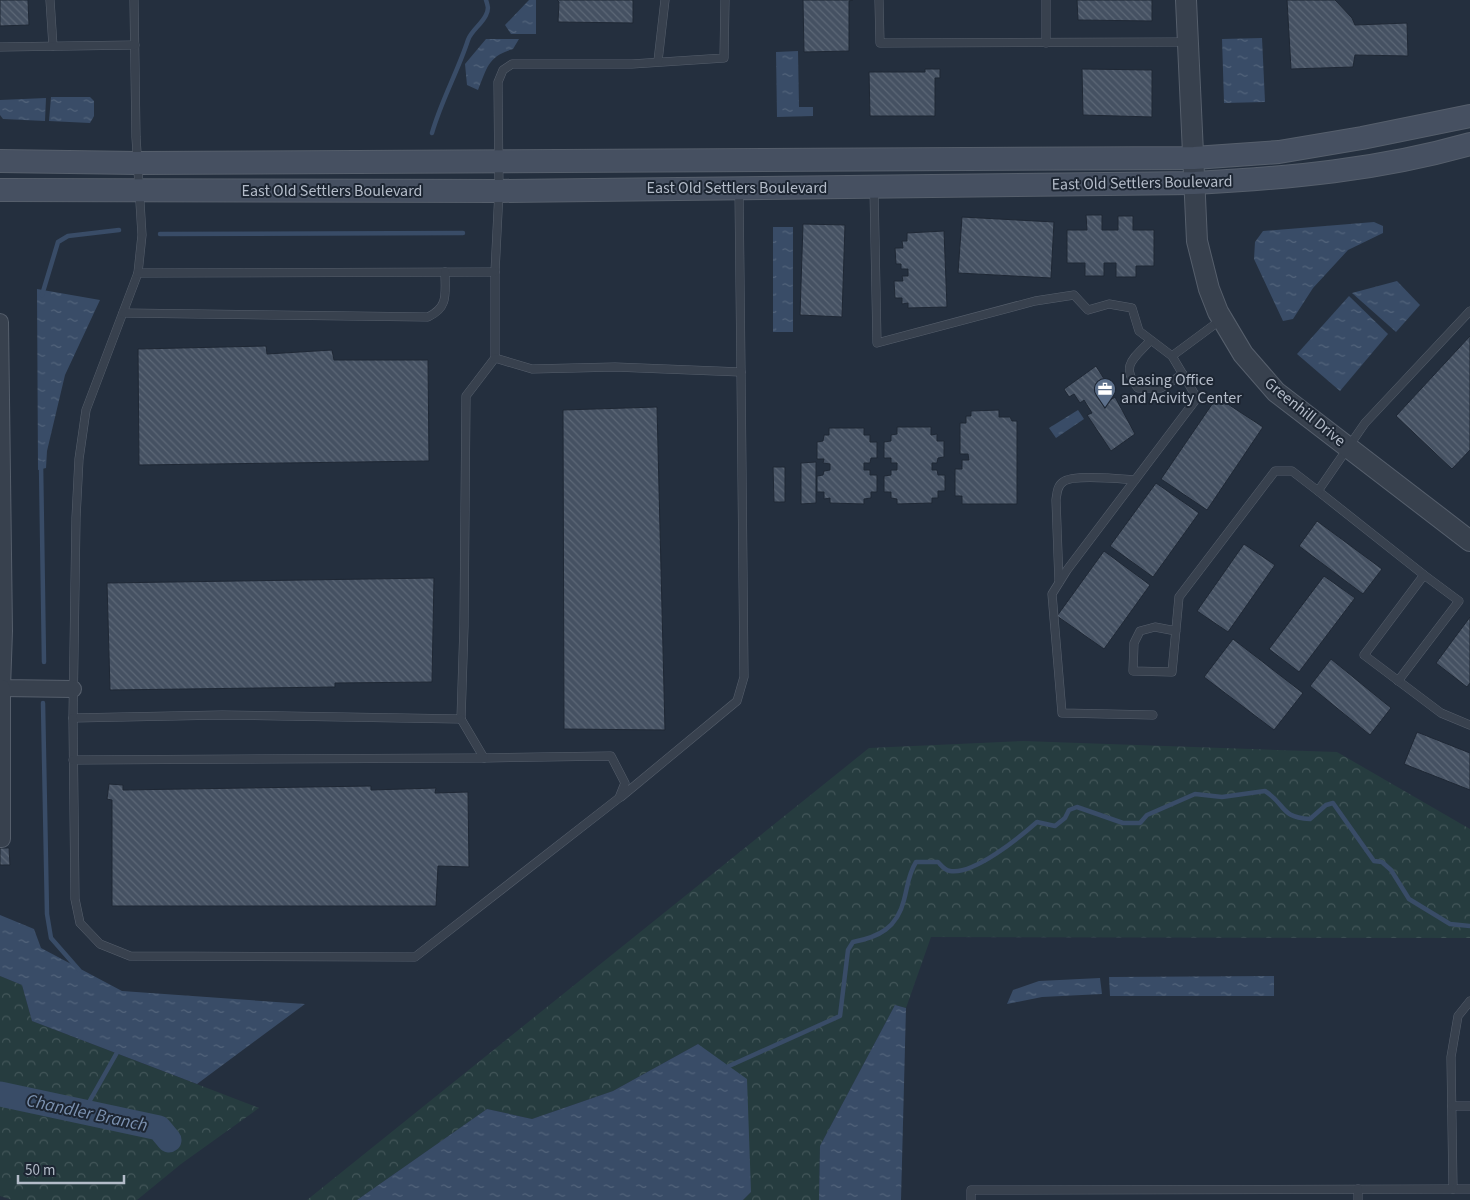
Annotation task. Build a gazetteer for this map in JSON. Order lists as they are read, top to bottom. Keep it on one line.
{"streets":{"main road":["East Old Settlers Boulevard"],"street":["Greenhill Drive"]},"crossings":[["East Old Settlers Boulevard","Greenhill Drive"]],"water":["Chandler Branch"],"places":{"office":["Leasing Office and Acivity Center"]},"scale_bar":"50 m"}
